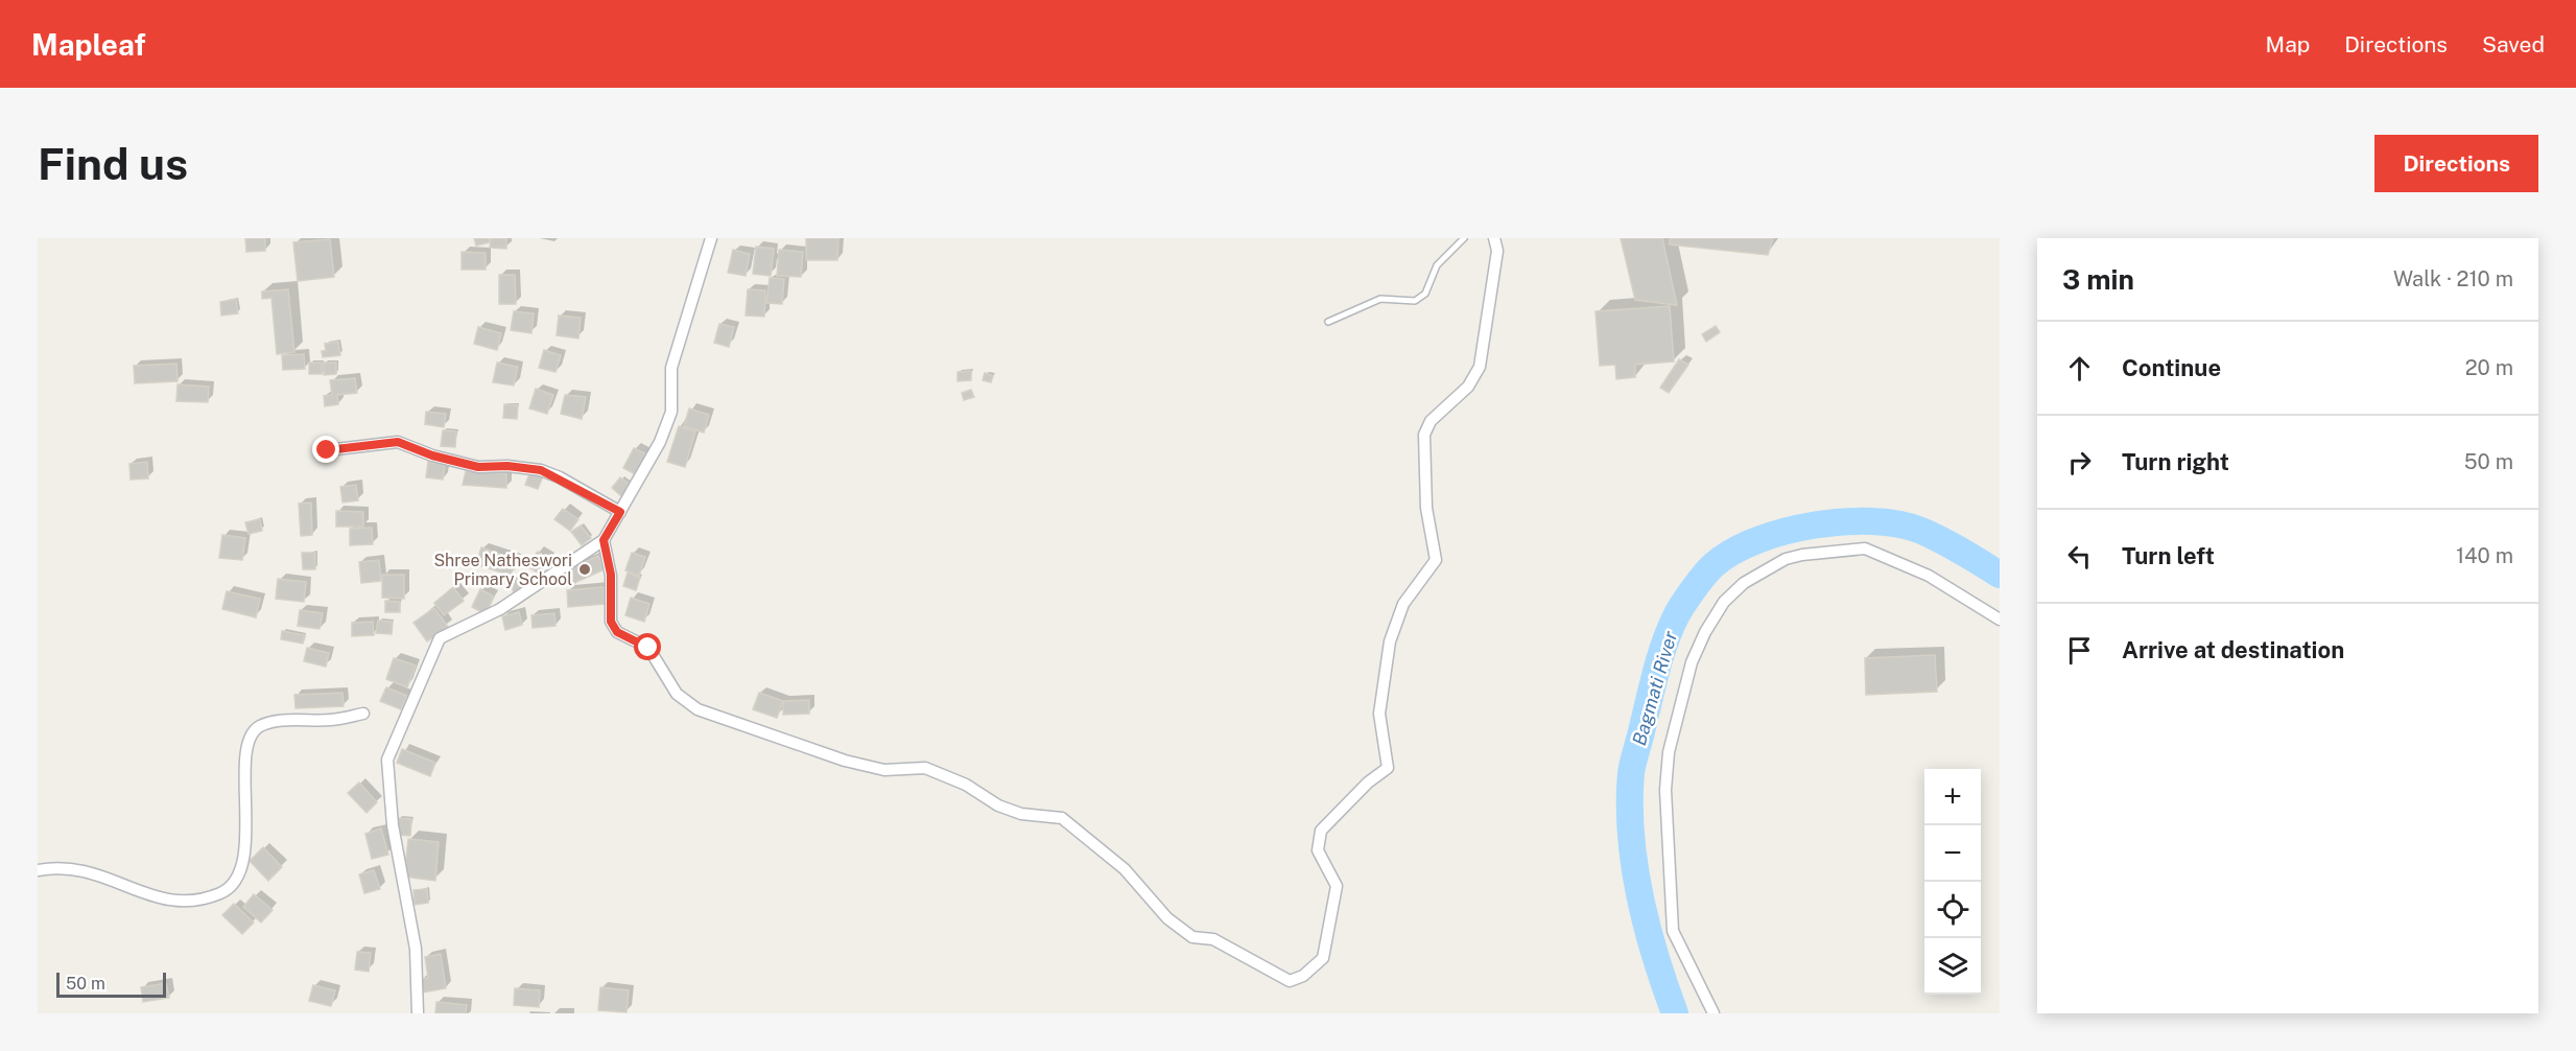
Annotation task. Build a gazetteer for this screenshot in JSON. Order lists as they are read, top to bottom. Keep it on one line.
{"water":["Bagmati River"],"places":["Shree Natheswori Primary School"],"scale_bar":"50 m","page":{"header":"Mapleaf","nav":["Map","Directions","Saved"],"buttons":"Directions","title":"Find us","heading":["3 min","Walk · 210 m"],"list":[["Continue","20 m"],["Turn right","50 m"],["Turn left","140 m"],"Arrive at destination"],"map_buttons":["+","−"],"scale":"50 m"}}
